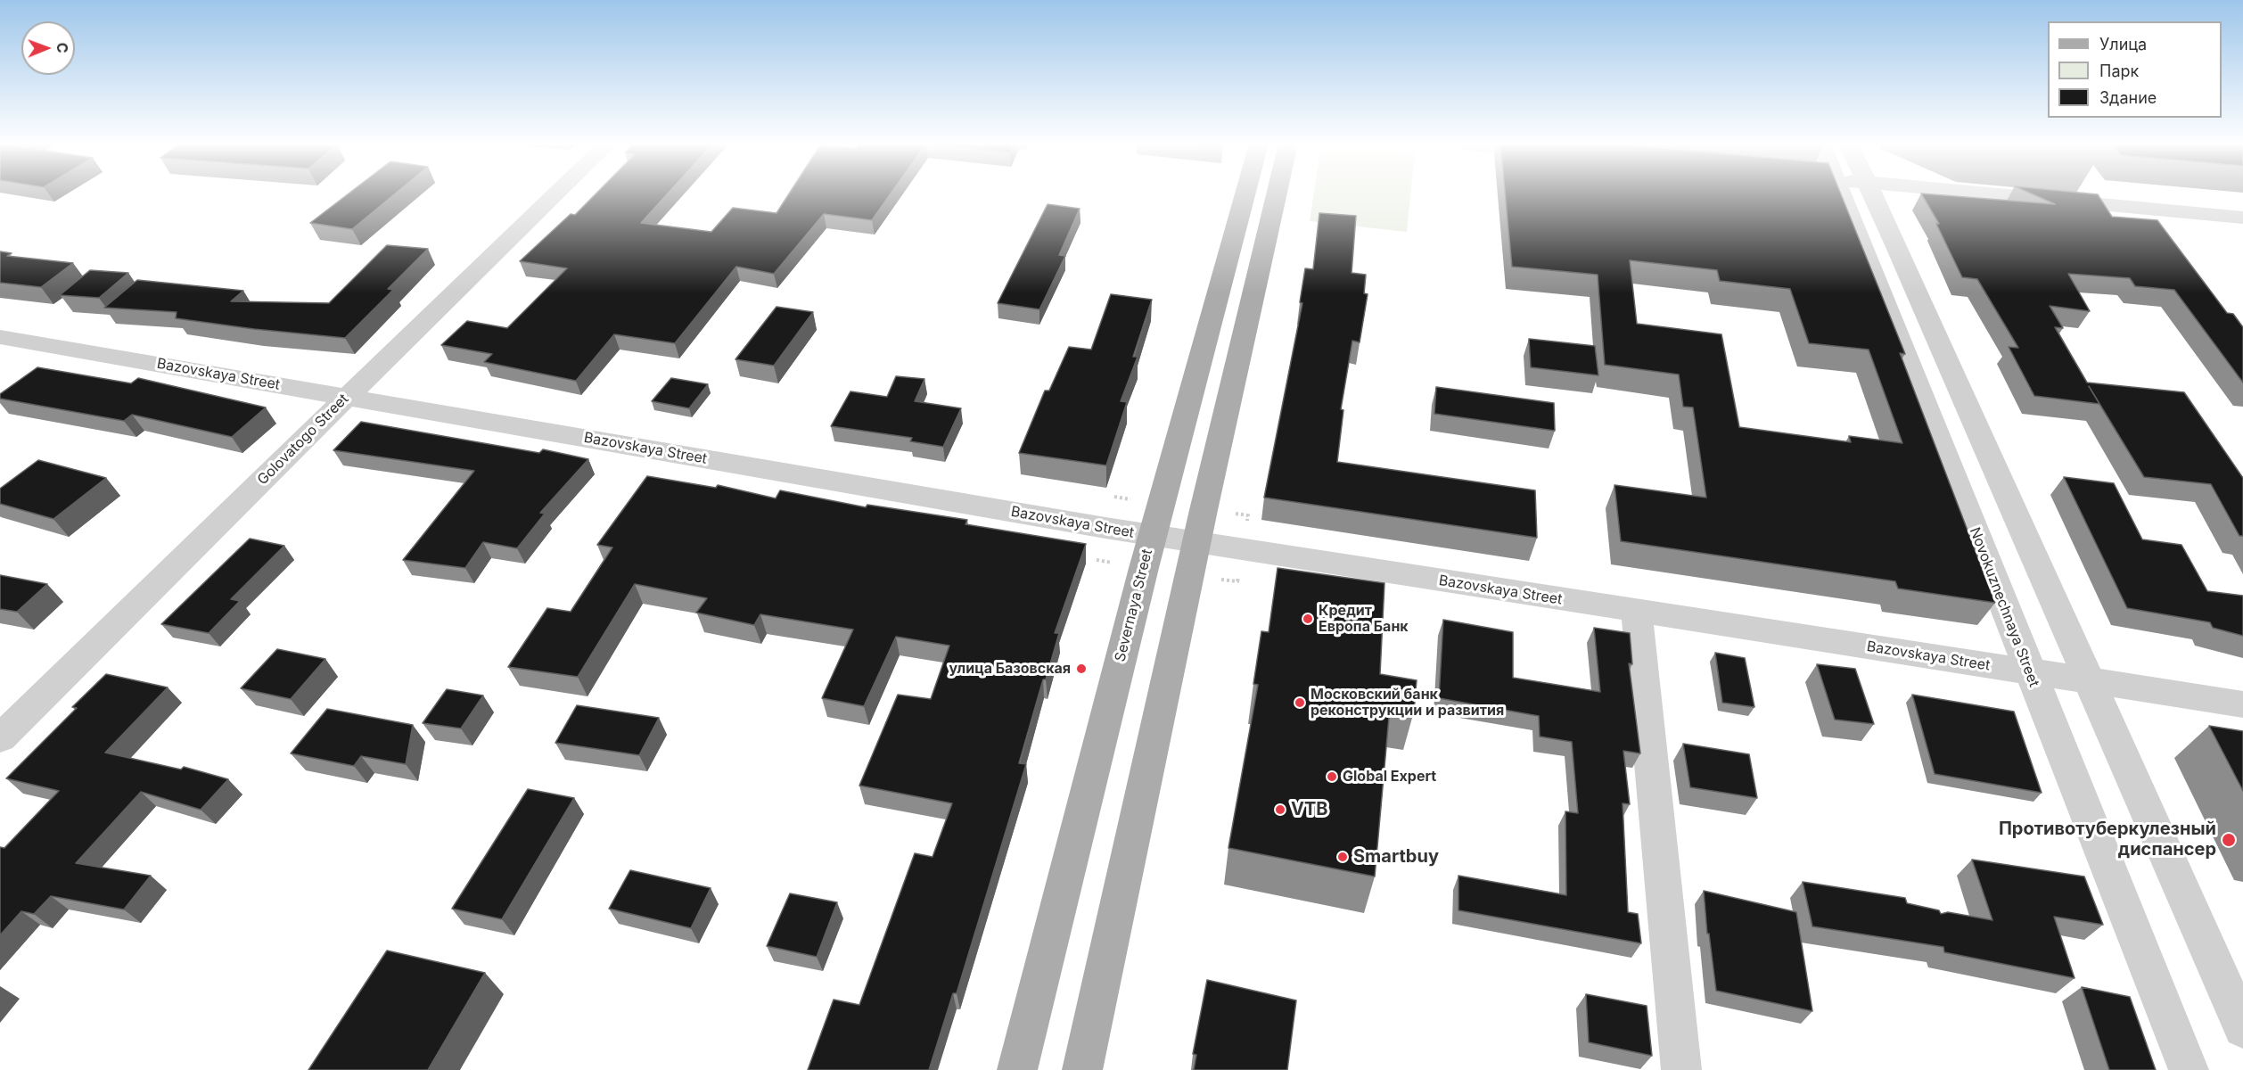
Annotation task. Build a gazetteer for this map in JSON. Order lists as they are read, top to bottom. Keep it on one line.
{"streets":{"main road":["Severnaya Street"],"street":["Bazovskaya Street","Golovatogo Street","Novokuznechnaya Street"]},"crossings":[["Bazovskaya Street","Golovatogo Street"],["Bazovskaya Street","Severnaya Street"],["Bazovskaya Street","Novokuznechnaya Street"]],"places":["Кредит Европа Банк","улица Базовская","Московский банк реконструкции и развития","Global Expert","VTB","Противотуберкулезный диспансер","Smartbuy"],"legend":["Улица","Парк","Здание"],"north":"right"}
